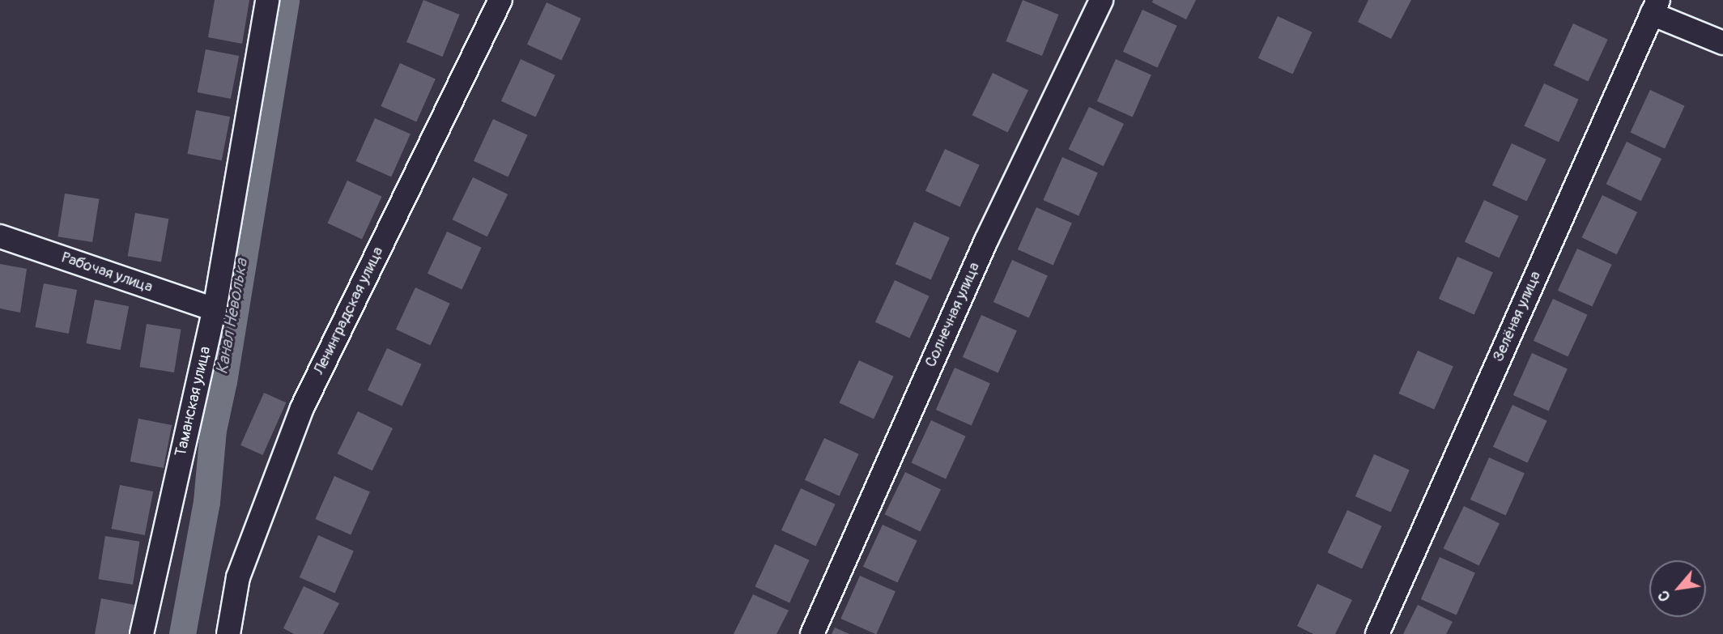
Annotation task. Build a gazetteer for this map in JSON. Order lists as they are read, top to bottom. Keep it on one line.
{"streets":{"street":["Рабочая улица","Ленинградская улица","Солнечная улица","Зелёная улица","Таманская улица"]},"crossings":[["Рабочая улица","Таманская улица"]],"water":["Канал Неволька"],"north":"bottom left"}
